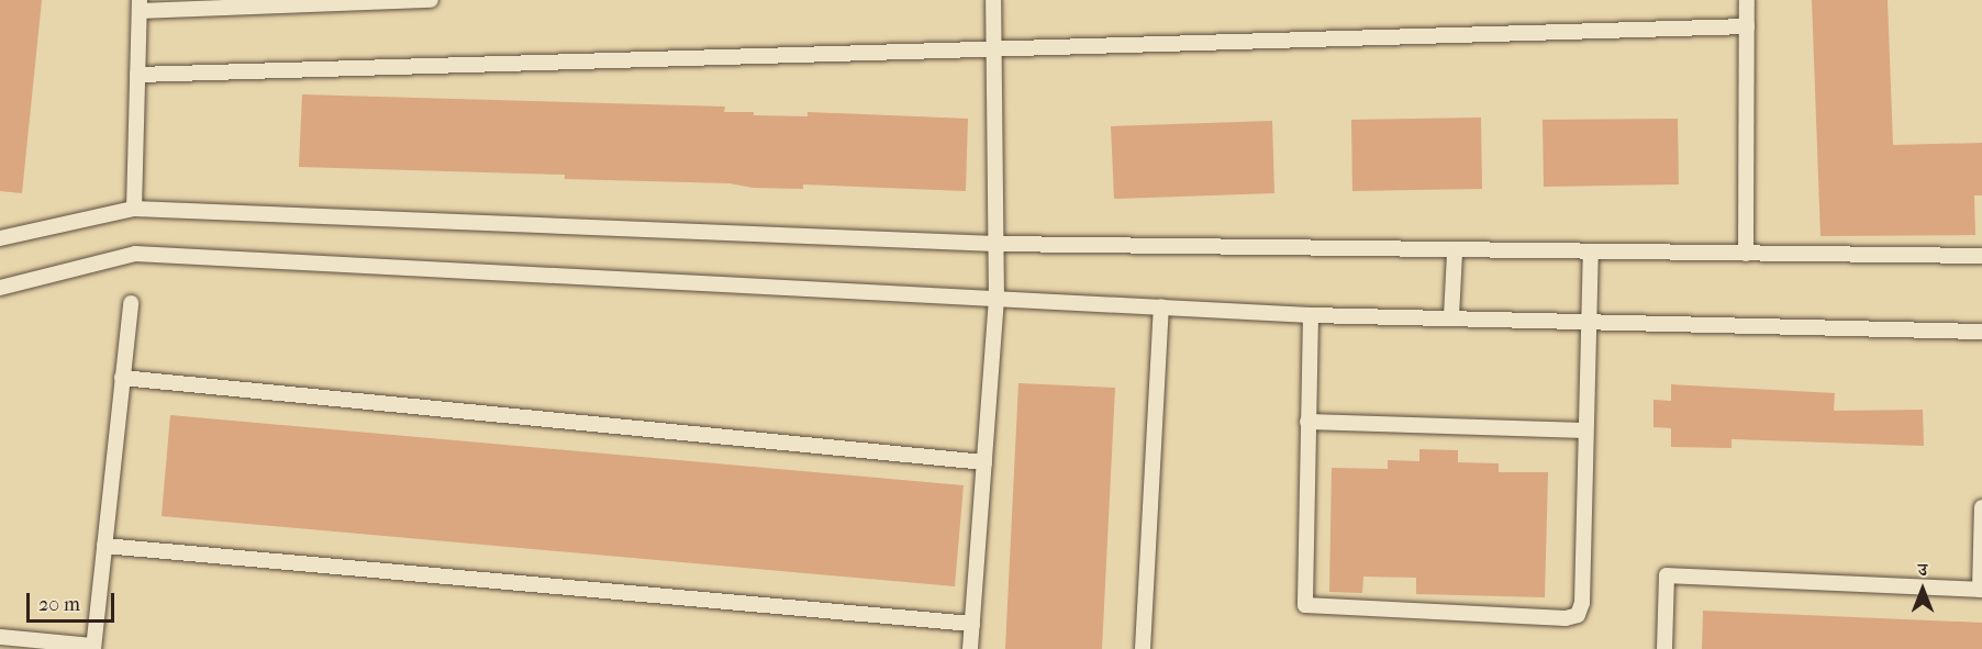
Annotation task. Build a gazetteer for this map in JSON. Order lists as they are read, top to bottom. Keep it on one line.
{"scale_bar":"20 m","north":"top"}
